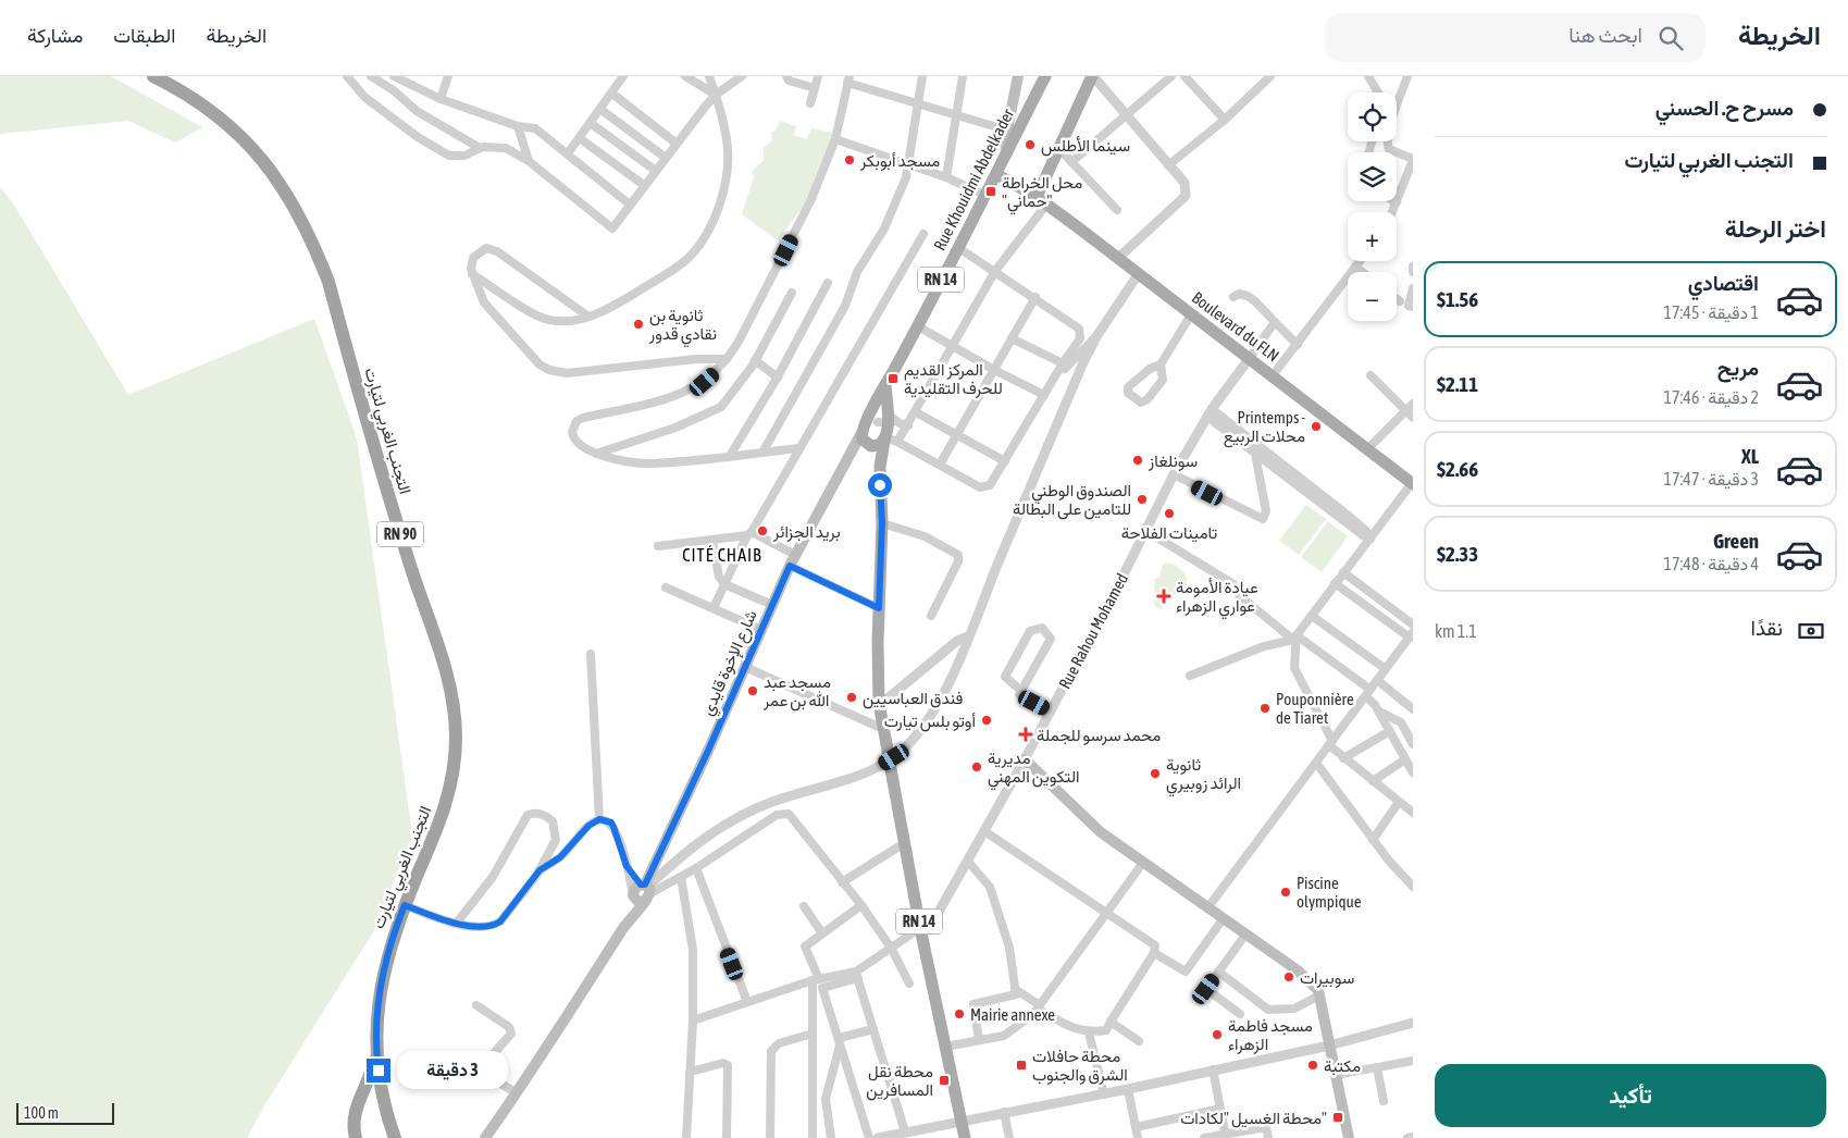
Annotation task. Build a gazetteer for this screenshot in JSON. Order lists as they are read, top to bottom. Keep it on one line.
{"streets":{"highway":["التجنب الغربي لتيارت","RN 90"],"main road":["Rue Khouidmi Abdelkader","RN 14","Boulevard du FLN","شارع الإخوة قايدي"],"street":["Rue Rahou Mohamed"]},"crossings":[["Rue Khouidmi Abdelkader","RN 14"],["Rue Khouidmi Abdelkader","Boulevard du FLN"],["RN 14","Rue Rahou Mohamed"],["RN 14","شارع الإخوة قايدي"],["Boulevard du FLN","Rue Rahou Mohamed"]],"districts":["CITÉ CHAIB"],"places":{"other":["سينما الأطلس","مسجد أبوبكر","ثانوية بن نقادي قدور","Printemps - محلات الربيع","سونلغاز","الصندوق الوطني للتامين على البطالة","تامينات الفلاحة","بريد الجزائر","مسجد عبد الله بن عمر","فندق العباسيين","Pouponnière de Tiaret","أوتو بلس تيارت","مديرية التكوين المهني","ثانوية الرائد زوبيري","Piscine olympique","سوبيرات","Mairie annexe","مسجد فاطمة الزهراء","مكتبة"],"transit":["محل الخراطة \"حماني\"","المركز القديم للحرف التقليدية","محطة حافلات الشرق والجنوب","محطة نقل المسافرين","محطة الغسيل \"لكادات\""],"health":["عيادة الأمومة عواري الزهراء","محمد سرسو للجملة"]},"scale_bar":"100 m","page":{"header":"الخريطة","search":"ابحث هنا","nav":["الخريطة","الطبقات","مشاركة"],"banner":["مسرح ح. الحسني","التجنب الغربي لتيارت"],"map_buttons":["+","−"],"heading":"اختر الرحلة","list":[{"name":"اقتصادي","note":"1 دقيقة · 17:45","value":"$1.56"},{"name":"مريح","note":"2 دقيقة · 17:46","value":"$2.11"},{"name":"XL","note":"3 دقيقة · 17:47","value":"$2.66"},{"name":"Green","note":"4 دقيقة · 17:48","value":"$2.33"}],"pay":["نقدًا","1.1 km"],"bubble":"3 دقيقة","buttons":"تأكيد","scale":"100 m"}}
